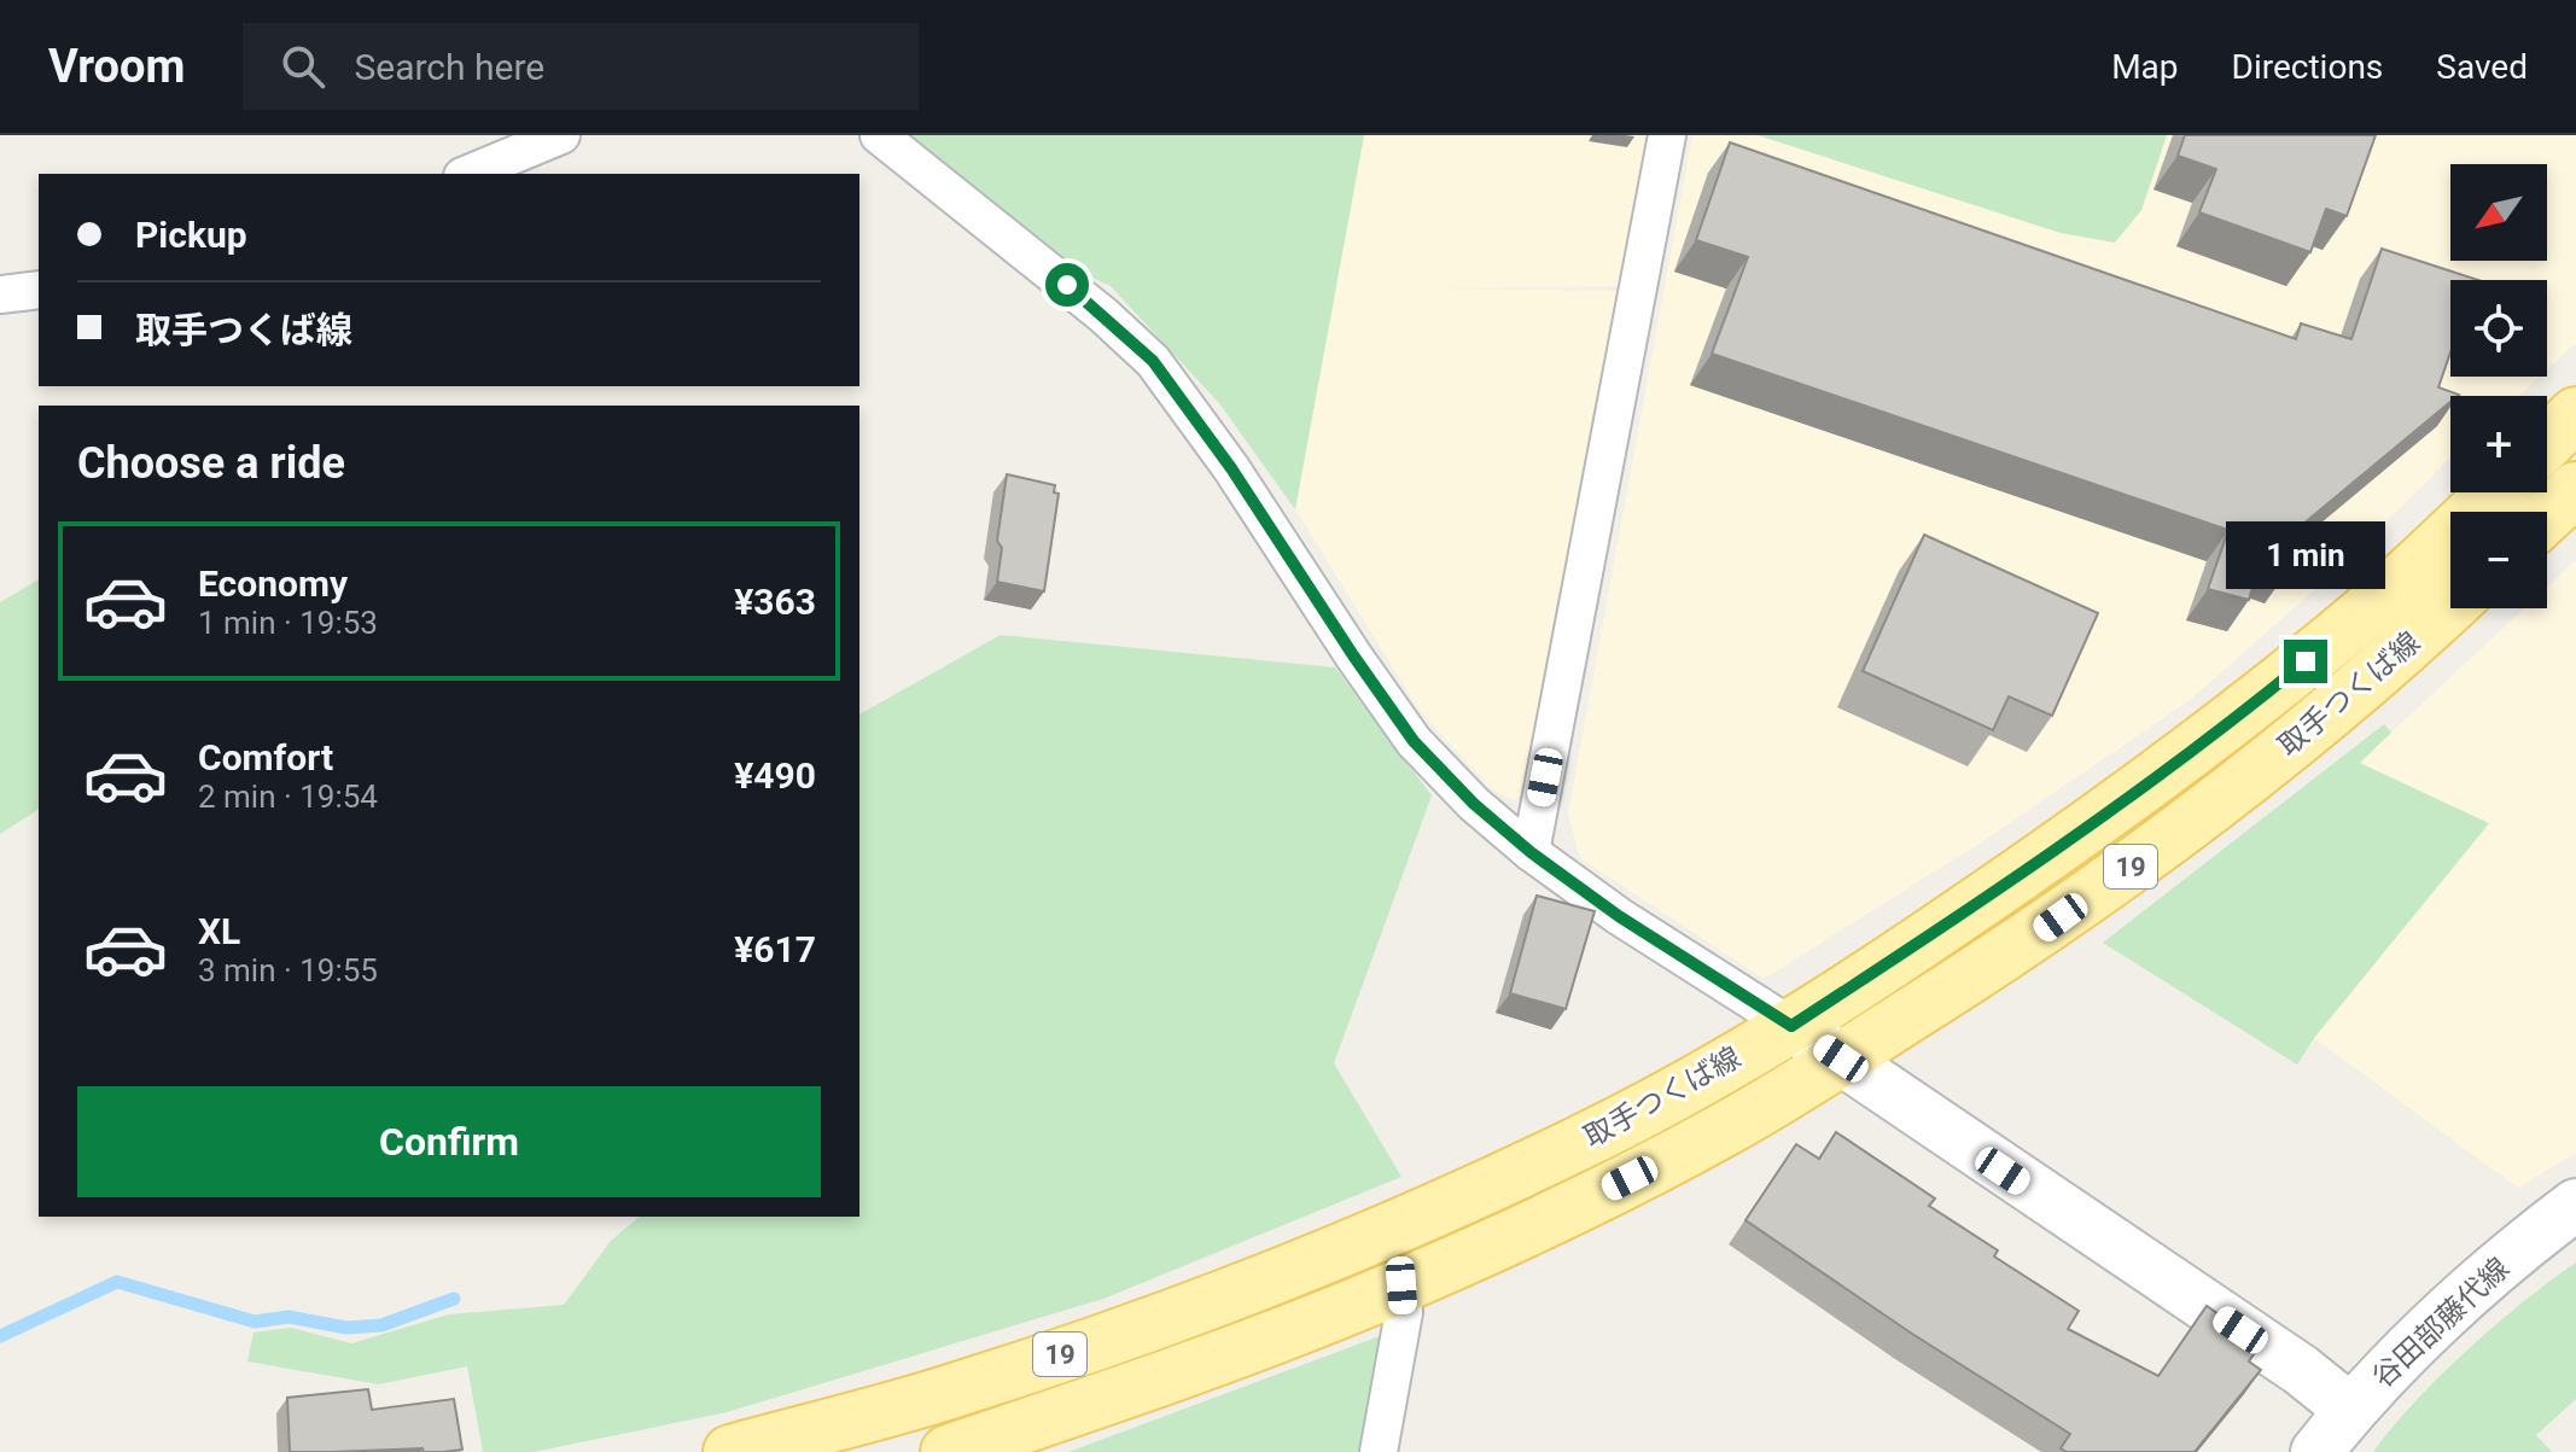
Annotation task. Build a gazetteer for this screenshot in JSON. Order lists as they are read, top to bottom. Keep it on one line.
{"streets":{"main road":["取手つくば線","19"],"street":["谷田部藤代線"]},"north":"bottom left","page":{"header":"Vroom","search":"Search here","nav":["Map","Directions","Saved"],"map_buttons":["+","−"],"banner":["Pickup","取手つくば線"],"heading":"Choose a ride","bubble":"1 min","list":[{"name":"Economy","note":"1 min · 19:53","value":"¥363"},{"name":"Comfort","note":"2 min · 19:54","value":"¥490"},{"name":"XL","note":"3 min · 19:55","value":"¥617"}],"buttons":"Confirm"}}
